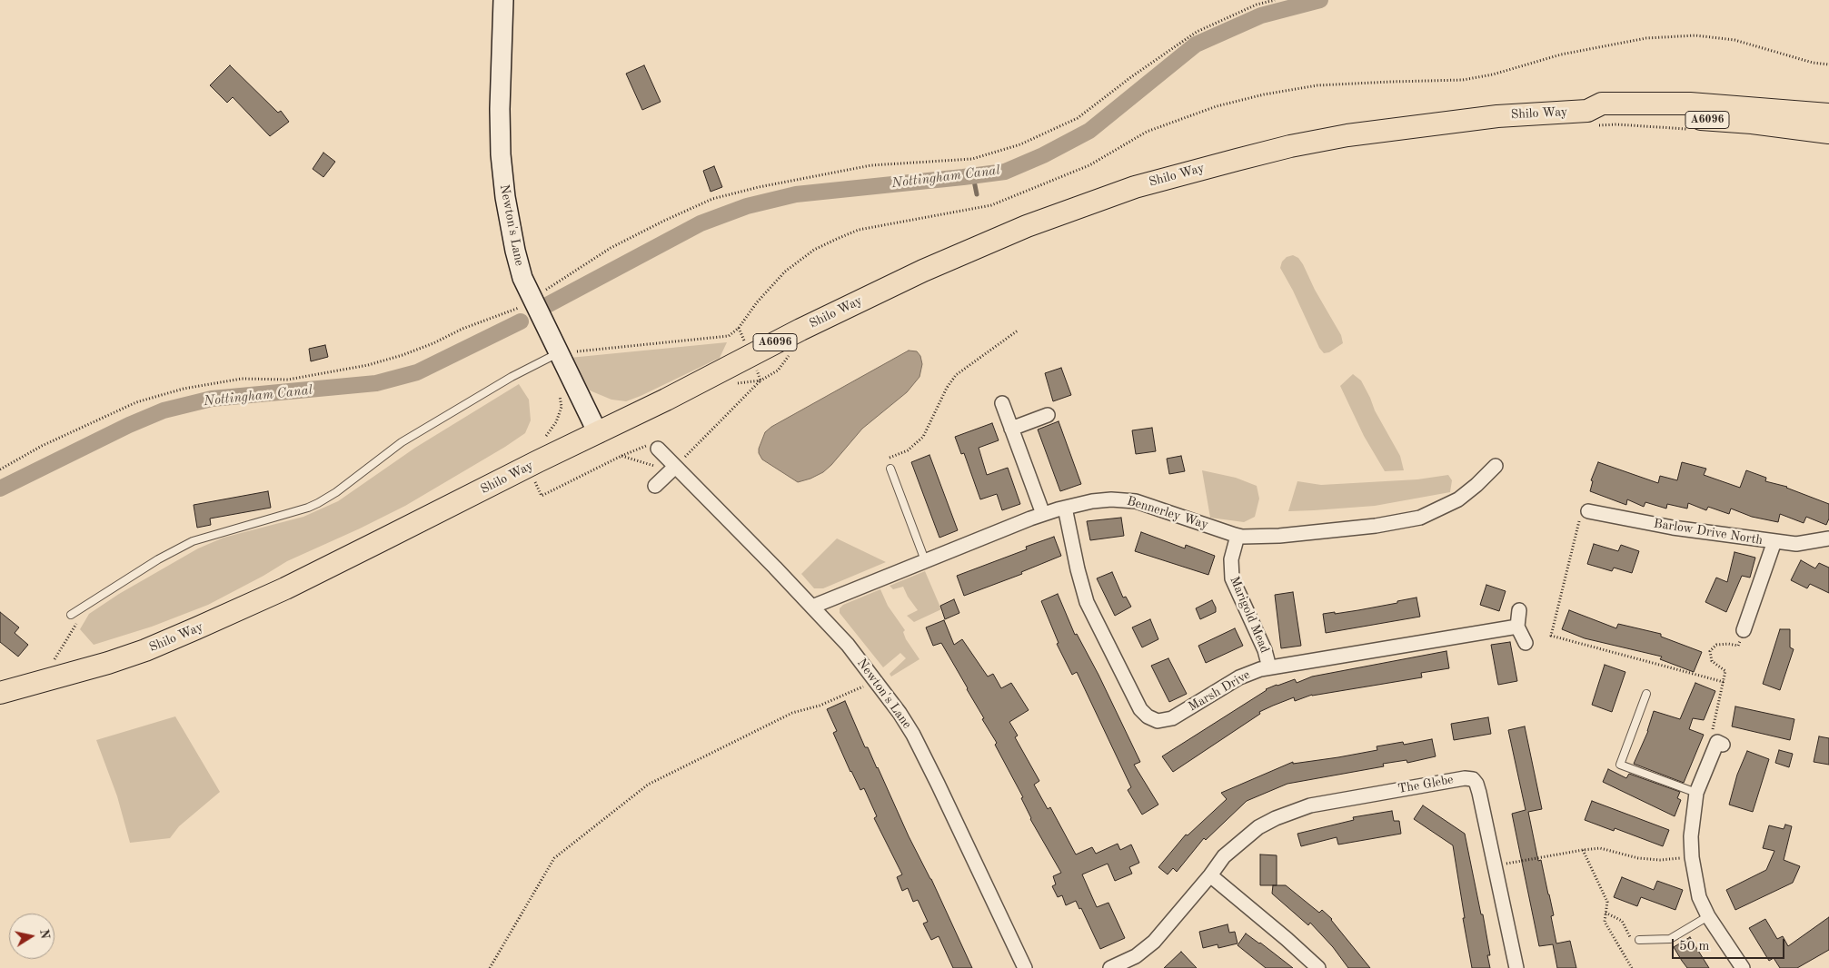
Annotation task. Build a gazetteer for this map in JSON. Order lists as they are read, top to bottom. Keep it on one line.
{"streets":{"main road":["Shilo Way","A6096"],"street":["Newton's Lane","Bennerley Way","Barlow Drive North","Marigold Mead","Marsh Drive","The Glebe"]},"crossings":[["Shilo Way","Newton's Lane"],["Newton's Lane","Bennerley Way"],["Bennerley Way","Marigold Mead"],["Bennerley Way","Marsh Drive"],["Marigold Mead","Marsh Drive"]],"water":["Nottingham Canal"],"scale_bar":"50 m","north":"right"}
